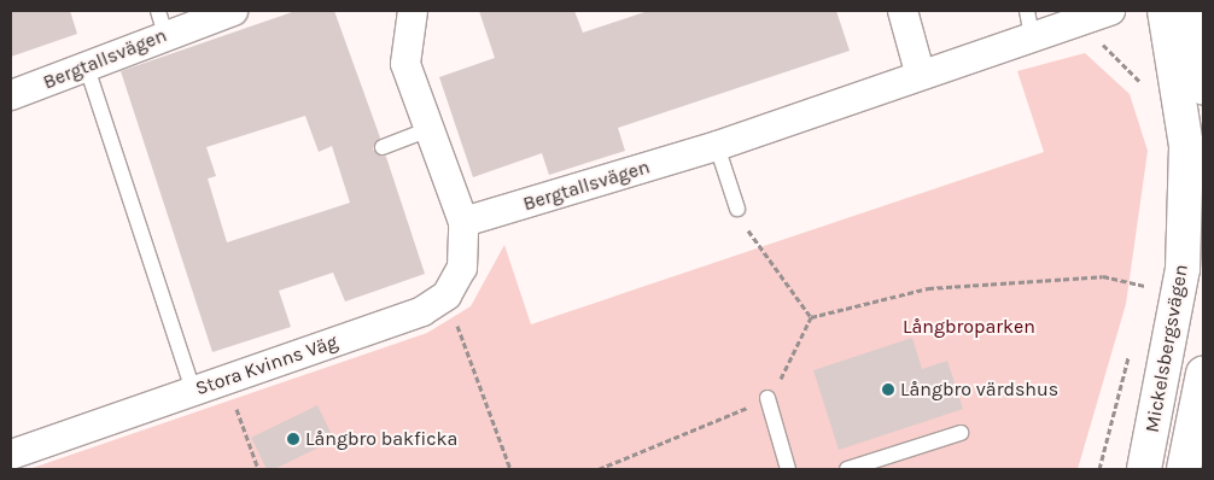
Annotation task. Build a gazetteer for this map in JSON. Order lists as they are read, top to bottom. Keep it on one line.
{"streets":{"main road":["Mickelsbergsvägen"],"street":["Bergtallsvägen","Stora Kvinns Väg"]},"crossings":[["Bergtallsvägen","Stora Kvinns Väg"]],"parks":["Långbroparken"],"places":["Långbro värdshus","Långbro bakficka"]}
